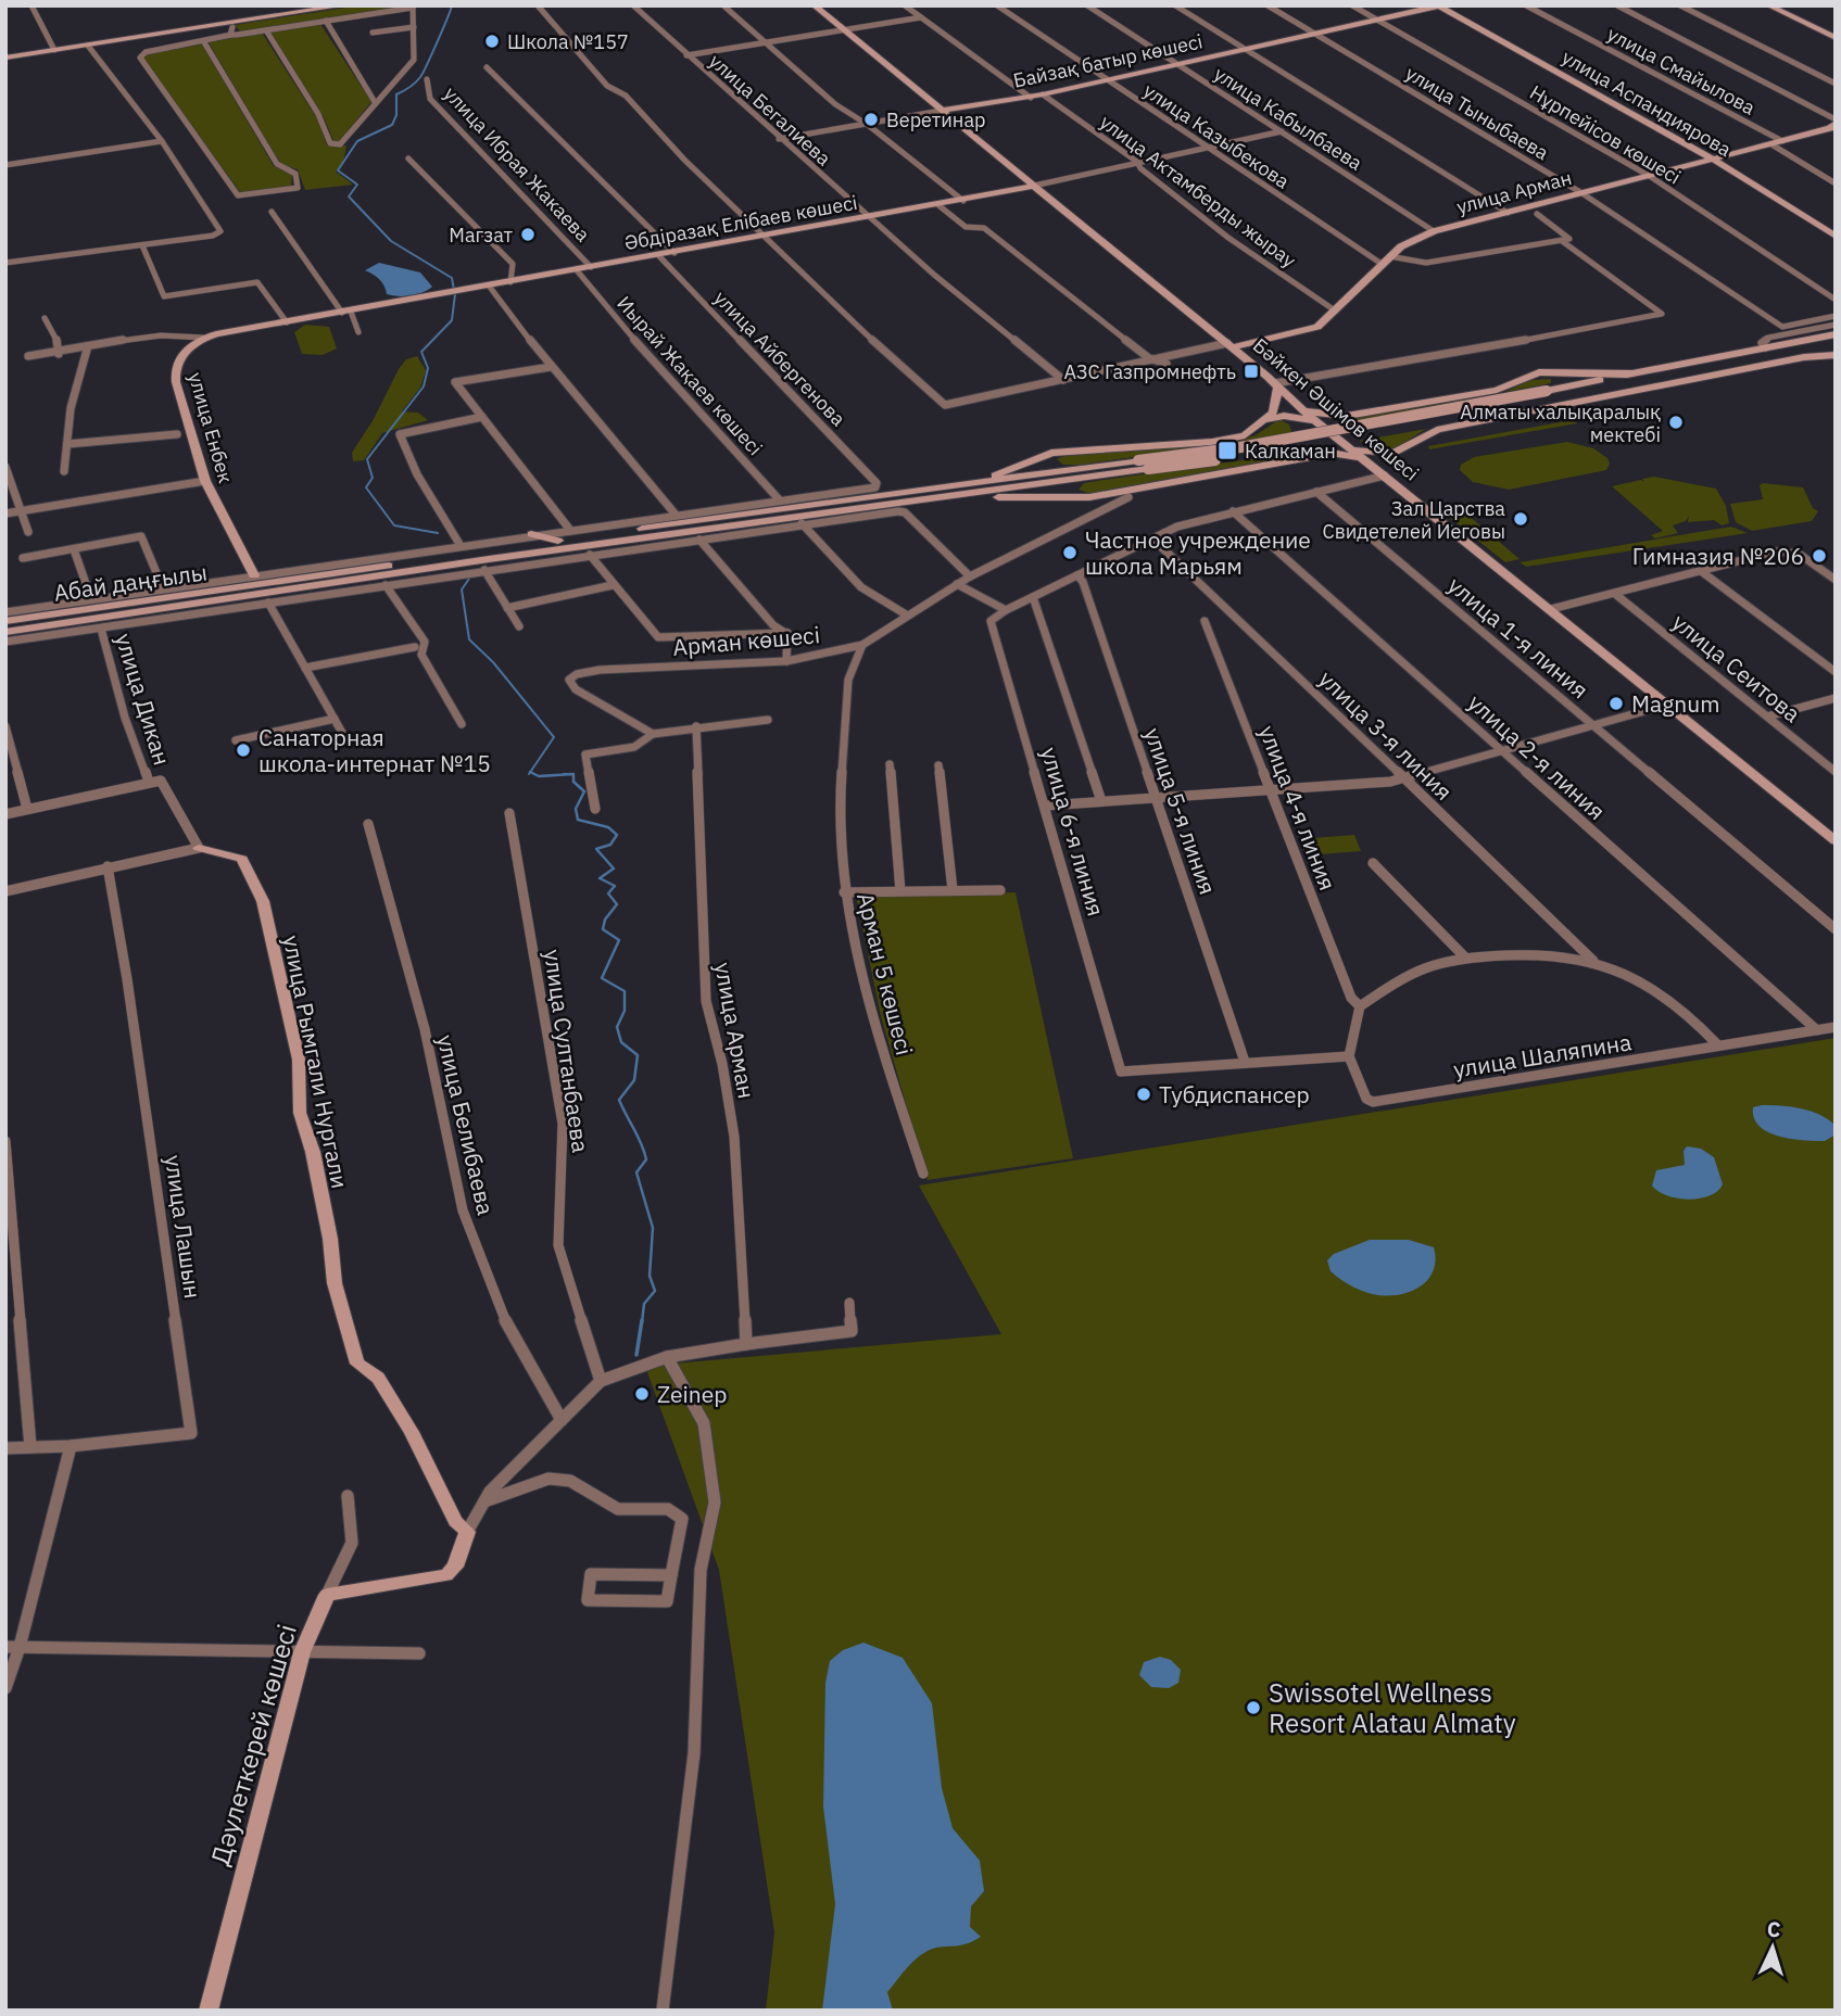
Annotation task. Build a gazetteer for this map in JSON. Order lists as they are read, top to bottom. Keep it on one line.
{"streets":{"main road":["Байзақ батыр көшесі","улица Аспандиярова","улица Арман","Әбдіразақ Елібаев көшесі","Бәйкен Әшімов көшесі","улица Енбек","Абай даңғылы","улица Рымгали Нургали","Дәулеткерей көшесі"],"street":["улица Смайылова","улица Бегалиева","улица Тыныбаева","улица Кабылбаева","Нұрпейісов көшесі","улица Казыбекова","улица Ибрая Жакаева","улица Актамберды жырау","улица Айбергенова","Иырай Жақаев көшесі","улица 1-я линия","Арман көшесі","улица Сеитова","улица Дикан","улица 3-я линия","улица 2-я линия","улица 4-я линия","улица 5-я линия","улица 6-я линия","Арман 5 көшесі","улица Султанбаева","улица Шаляпина","улица Белибаева","улица Лашын"]},"crossings":[["Байзақ батыр көшесі","улица Аспандиярова"],["Байзақ батыр көшесі","улица Бегалиева"],["Байзақ батыр көшесі","улица Тыныбаева"],["Байзақ батыр көшесі","улица Кабылбаева"],["Байзақ батыр көшесі","Нұрпейісов көшесі"],["Байзақ батыр көшесі","улица Казыбекова"],["Байзақ батыр көшесі","улица Актамберды жырау"],["Байзақ батыр көшесі","Бәйкен Әшімов көшесі"],["улица Смайылова","улица Арман"],["улица Аспандиярова","улица Арман"],["улица Бегалиева","Әбдіразақ Елібаев көшесі"],["улица Тыныбаева","улица Арман"],["улица Кабылбаева","улица Арман"],["улица Кабылбаева","Әбдіразақ Елібаев көшесі"],["Нұрпейісов көшесі","улица Арман"],["улица Казыбекова","улица Арман"],["улица Казыбекова","Әбдіразақ Елібаев көшесі"],["улица Ибрая Жакаева","Әбдіразақ Елібаев көшесі"],["улица Актамберды жырау","улица Арман"],["улица Актамберды жырау","Әбдіразақ Елібаев көшесі"],["улица Арман","Бәйкен Әшімов көшесі"],["Әбдіразақ Елібаев көшесі","улица Айбергенова"],["Әбдіразақ Елібаев көшесі","Иырай Жақаев көшесі"],["Әбдіразақ Елібаев көшесі","Бәйкен Әшімов көшесі"],["Әбдіразақ Елібаев көшесі","улица Енбек"],["улица Айбергенова","Абай даңғылы"],["улица Енбек","Абай даңғылы"],["Арман көшесі","Арман 5 көшесі"],["улица Дикан","улица Рымгали Нургали"],["улица 2-я линия","улица Шаляпина"],["улица 5-я линия","улица 6-я линия"]],"places":{"other":["Школа №157","Веретинар","Магзат","Алматы халықаралық мектебі","Зал Царства Свидетелей Иеговы","Частное учреждение школа Марьям","Гимназия №206","Magnum","Санаторная школа-интернат №15","Тубдиспансер","Zeinep","Swissotel Wellness Resort Alatau Almaty"],"transit":["АЗС Газпромнефть","Калкаман"]},"north":"top"}
